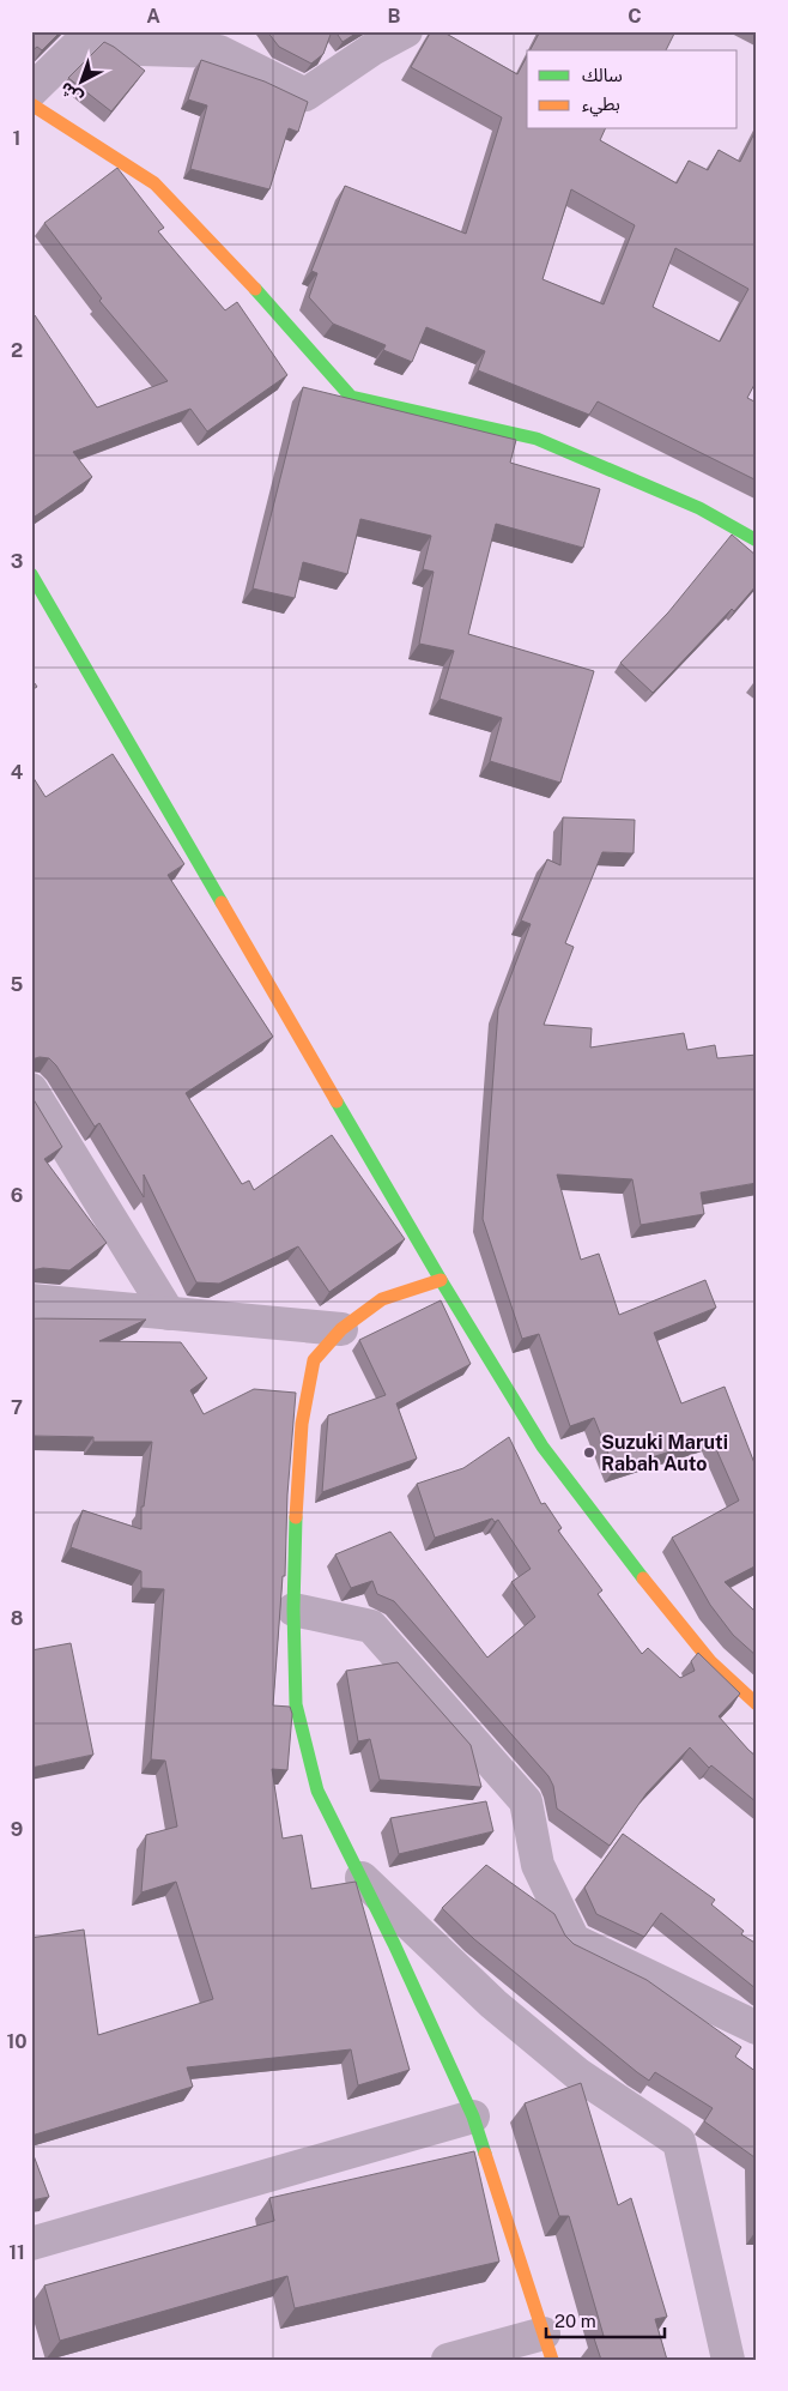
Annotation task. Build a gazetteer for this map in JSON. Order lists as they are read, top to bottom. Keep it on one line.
{"places":["Suzuki Maruti Rabah Auto"],"legend":["سالك","بطيء"],"scale_bar":"20 m","north":"bottom left","grid":{"columns":["A","B","C"],"rows":["1","2","3","4","5","6","7","8","9","10","11"]}}
